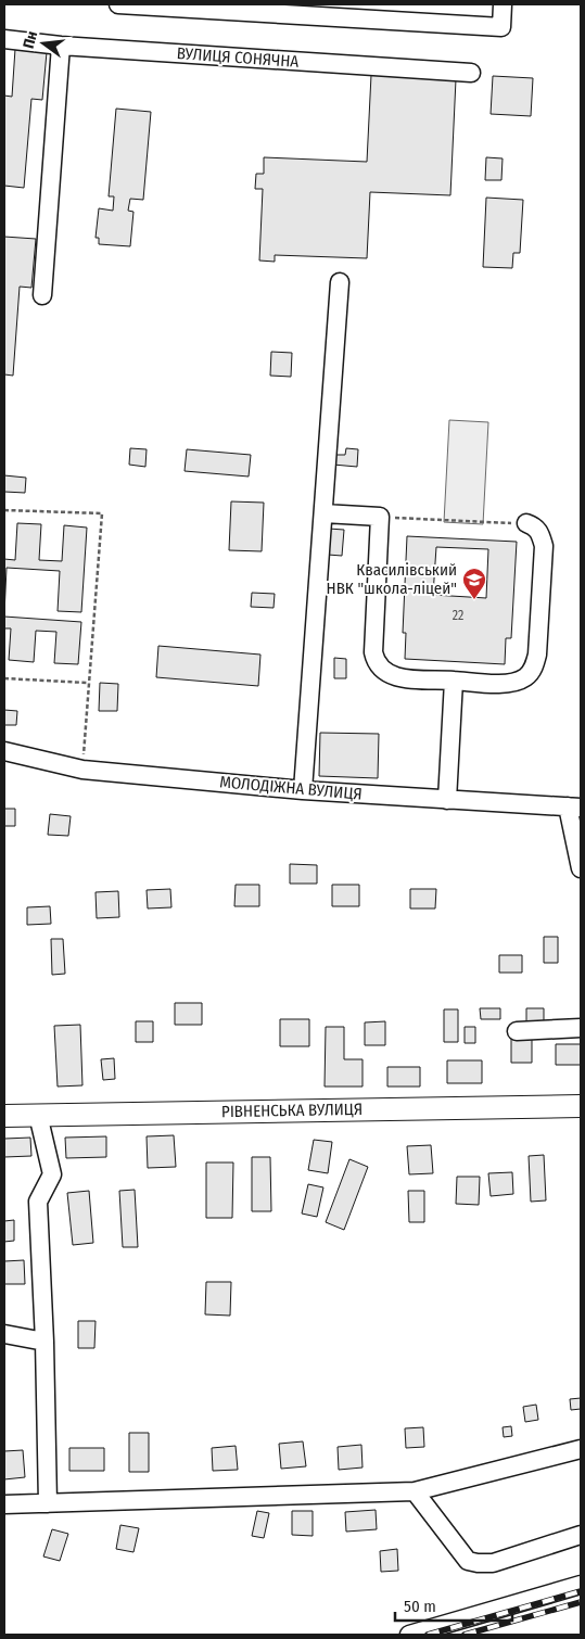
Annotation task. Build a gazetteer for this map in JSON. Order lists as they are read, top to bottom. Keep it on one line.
{"streets":{"main road":["РІВНЕНСЬКА ВУЛИЦЯ"],"street":["ВУЛИЦЯ СОНЯЧНА","МОЛОДІЖНА ВУЛИЦЯ"]},"places":{"school or university":["Квасилівський НВК \"школа-ліцей\""]},"house_numbers":["22"],"scale_bar":"50 m","north":"left"}
